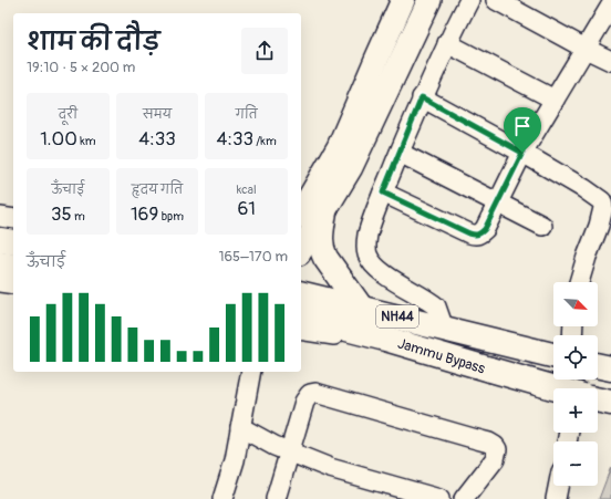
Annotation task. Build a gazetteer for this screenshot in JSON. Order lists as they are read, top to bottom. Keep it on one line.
{"streets":{"highway":["NH44","Jammu Bypass"]},"north":"bottom right","page":{"heading":["शाम की दौड़","19:10 · 5 × 200 m"],"stats":[["दूरी","1.00 km"],["समय","4:33"],["गति","4:33 /km"],["ऊँचाई","35 m"],["हृदय गति","169 bpm"],["kcal","61"]],"chart":["ऊँचाई","165–170 m"],"map_buttons":["+","−"]}}
